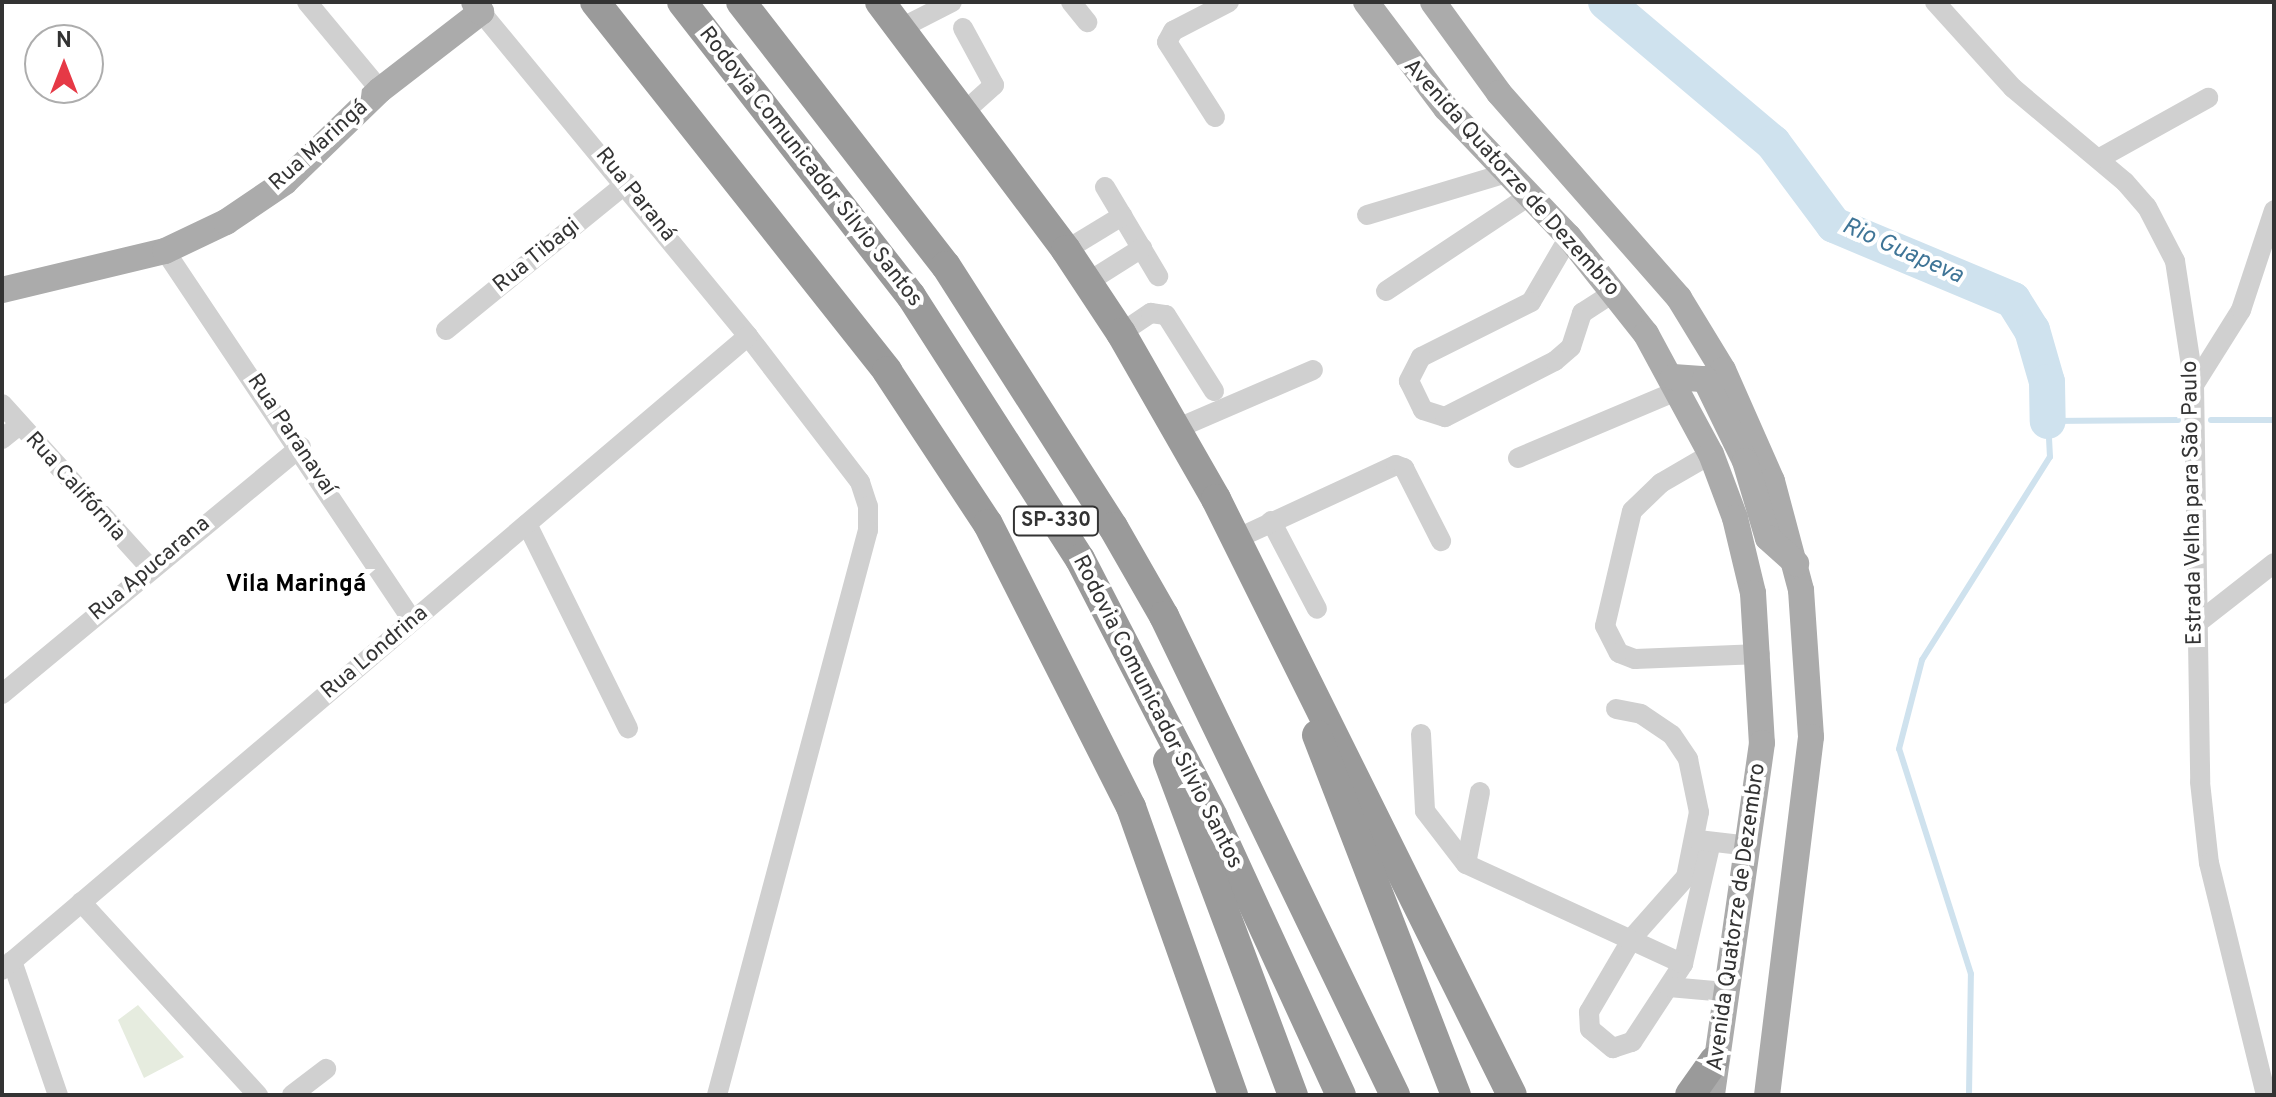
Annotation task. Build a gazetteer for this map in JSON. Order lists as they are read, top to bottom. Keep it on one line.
{"streets":{"highway":["Rodovia Comunicador Silvio Santos","SP-330"],"main road":["Rua Maringá","Avenida Quatorze de Dezembro"],"street":["Rua Paraná","Rua Tibagi","Rua Paranavaí","Rua Califórnia","Estrada Velha para São Paulo","Rua Apucarana","Rua Londrina"]},"crossings":[["Rua Maringá","Rua Paraná"],["Rua Maringá","Rua Paranavaí"],["Rua Paraná","Rua Tibagi"],["Rua Paraná","Rua Londrina"],["Rua Paranavaí","Rua Apucarana"],["Rua Paranavaí","Rua Londrina"],["Rua Califórnia","Rua Apucarana"]],"districts":["Vila Maringá"],"water":["Rio Guapeva"],"north":"top"}
